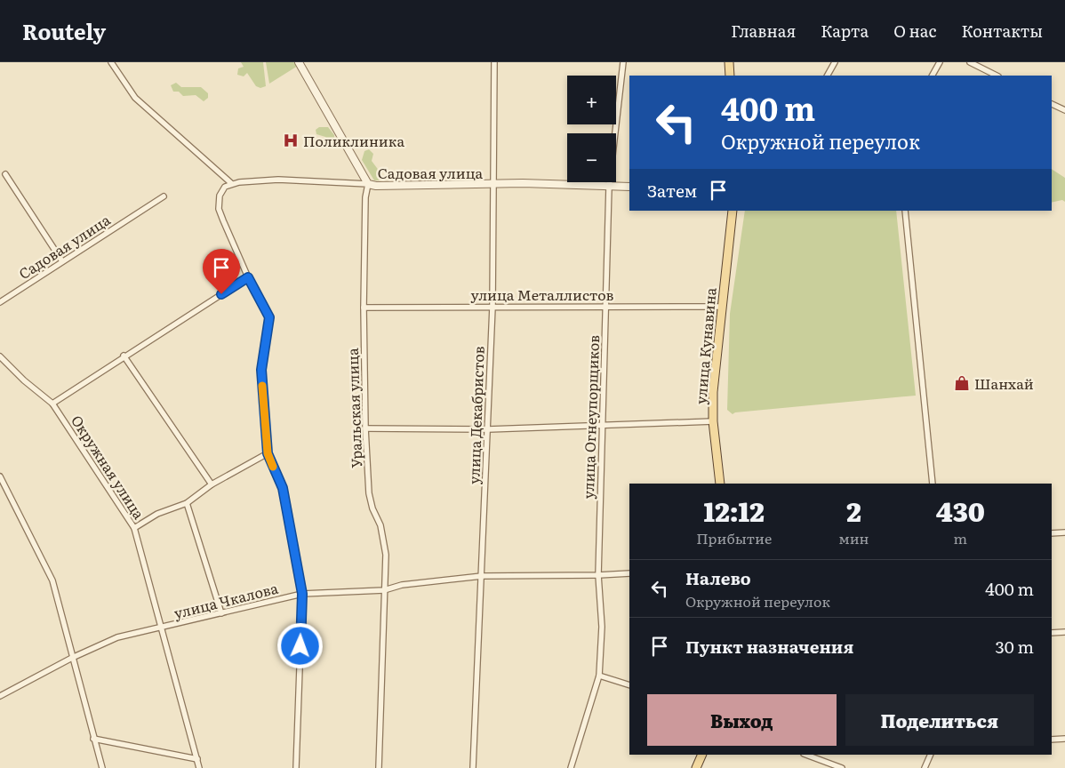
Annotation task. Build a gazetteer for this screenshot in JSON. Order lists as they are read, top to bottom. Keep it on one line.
{"streets":{"main road":["улица Кунавина"],"street":["Садовая улица","улица Металлистов","Уральская улица","улица Декабристов","улица Огнеупорщиков","Окружная улица","улица Чкалова"]},"crossings":[["Садовая улица","Уральская улица"],["Садовая улица","улица Декабристов"],["Садовая улица","улица Огнеупорщиков"],["улица Металлистов","улица Кунавина"],["улица Металлистов","Уральская улица"],["улица Металлистов","улица Декабристов"],["улица Металлистов","улица Огнеупорщиков"],["Уральская улица","улица Чкалова"],["улица Декабристов","улица Чкалова"],["улица Огнеупорщиков","улица Чкалова"],["Окружная улица","улица Чкалова"]],"places":{"hospital":["Поликлиника"],"shop":["Шанхай"]},"page":{"header":"Routely","nav":["Главная","Карта","О нас","Контакты"],"map_buttons":["+","−"],"turn":["400 m","Окружной переулок"],"then":"Затем","eta":["12:12","Прибытие","2","мин","430","m"],"list":[{"name":"Налево","note":"Окружной переулок","value":"400 m"},{"name":"Пункт назначения","value":"30 m"}],"buttons":["Выход","Поделиться"]}}
